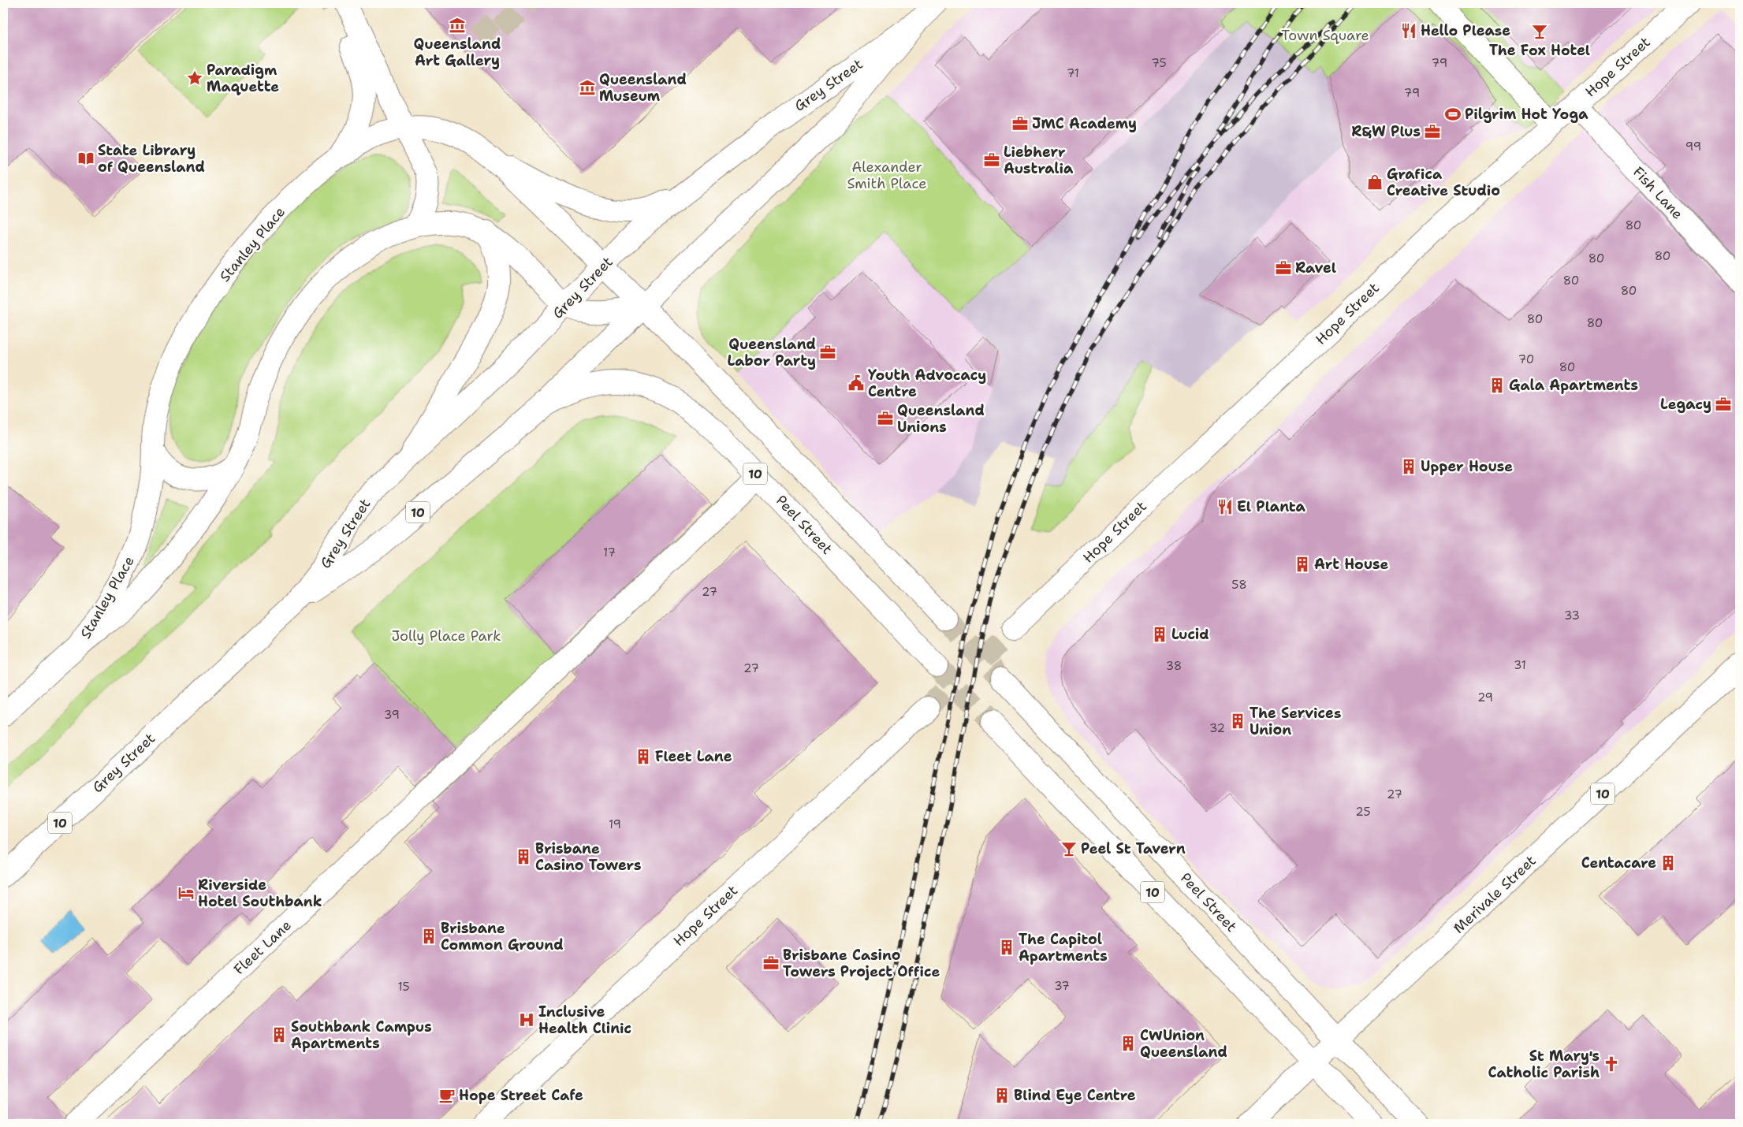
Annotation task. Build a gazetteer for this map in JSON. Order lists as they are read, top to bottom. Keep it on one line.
{"streets":{"street":["Hope Street","Grey Street","Fish Lane","Stanley Place","10","Peel Street","Merivale Street","Fleet Lane"]},"crossings":[["Hope Street","Fish Lane"],["Grey Street","Stanley Place"],["Grey Street","10"],["Grey Street","Peel Street"],["Stanley Place","10"],["10","Merivale Street"],["Peel Street","Merivale Street"],["Peel Street","Fleet Lane"]],"parks":["Town Square","Alexander Smith Place","Jolly Place Park"],"places":{"museum":["Queensland Art Gallery","Queensland Museum"],"restaurant":["Hello Please","El Planta"],"bar":["The Fox Hotel","Peel St Tavern"],"place":["Paradigm Maquette"],"sports":["Pilgrim Hot Yoga"],"office":["JMC Academy","R&W Plus","Liebherr Australia","Ravel","Queensland Labor Party","Legacy","Queensland Unions","Brisbane Casino Towers Project Office"],"library":["State Library of Queensland"],"shop":["Grafica Creative Studio"],"public building":["Youth Advocacy Centre"],"building":["Gala Apartments","Upper House","Art House","Lucid","The Services Union","Fleet Lane","Brisbane Casino Towers","Centacare","Brisbane Common Ground","The Capitol Apartments","Southbank Campus Apartments","CWUnion Queensland","Blind Eye Centre"],"hotel":["Riverside Hotel Southbank"],"hospital":["Inclusive Health Clinic"],"church":["St Mary's Catholic Parish"],"cafe":["Hope Street Cafe"]},"house_numbers":["75","79","71","79","99","80","80","80","80","80","80","80","70","80","17","58","27","33","31","38","27","29","39","32","27","25","19","37","15"]}
